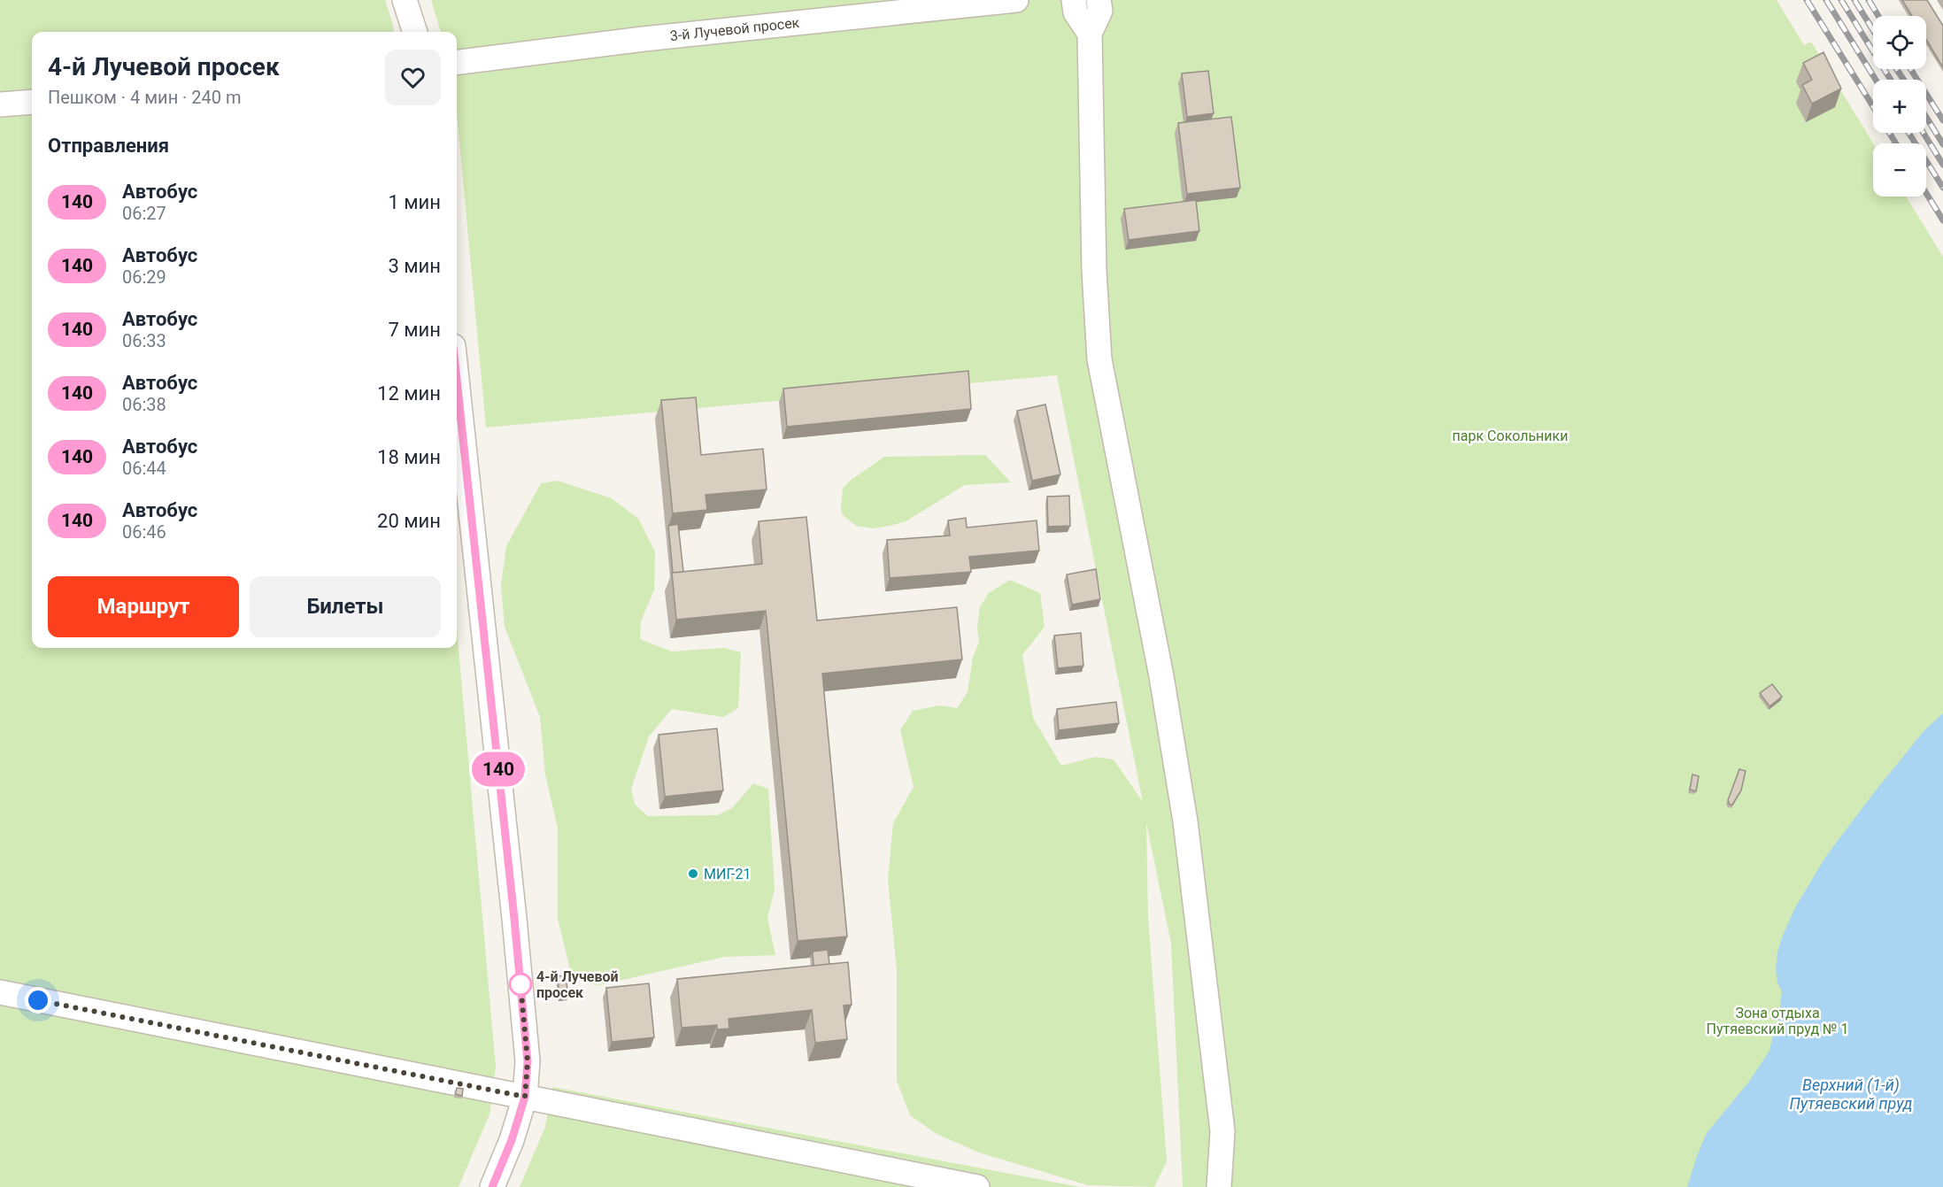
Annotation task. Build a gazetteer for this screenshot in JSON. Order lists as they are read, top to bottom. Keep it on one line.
{"streets":{"street":["3-й Лучевой просек"]},"water":["Верхний (1-й) Путяевский пруд"],"parks":["парк Сокольники","Зона отдыха Путяевский пруд № 1"],"places":["МИГ-21","4-й Лучевой просек"],"lines":["bus line 140"],"page":{"on_map":"140","map_buttons":["+","−"],"heading":[["4-й Лучевой просек","Пешком · 4 мин · 240 m"],"Отправления"],"list":[{"mark":"140","name":"Автобус","note":"06:27","value":"1 мин"},{"mark":"140","name":"Автобус","note":"06:29","value":"3 мин"},{"mark":"140","name":"Автобус","note":"06:33","value":"7 мин"},{"mark":"140","name":"Автобус","note":"06:38","value":"12 мин"},{"mark":"140","name":"Автобус","note":"06:44","value":"18 мин"},{"mark":"140","name":"Автобус","note":"06:46","value":"20 мин"}],"buttons":["Маршрут","Билеты"]}}
